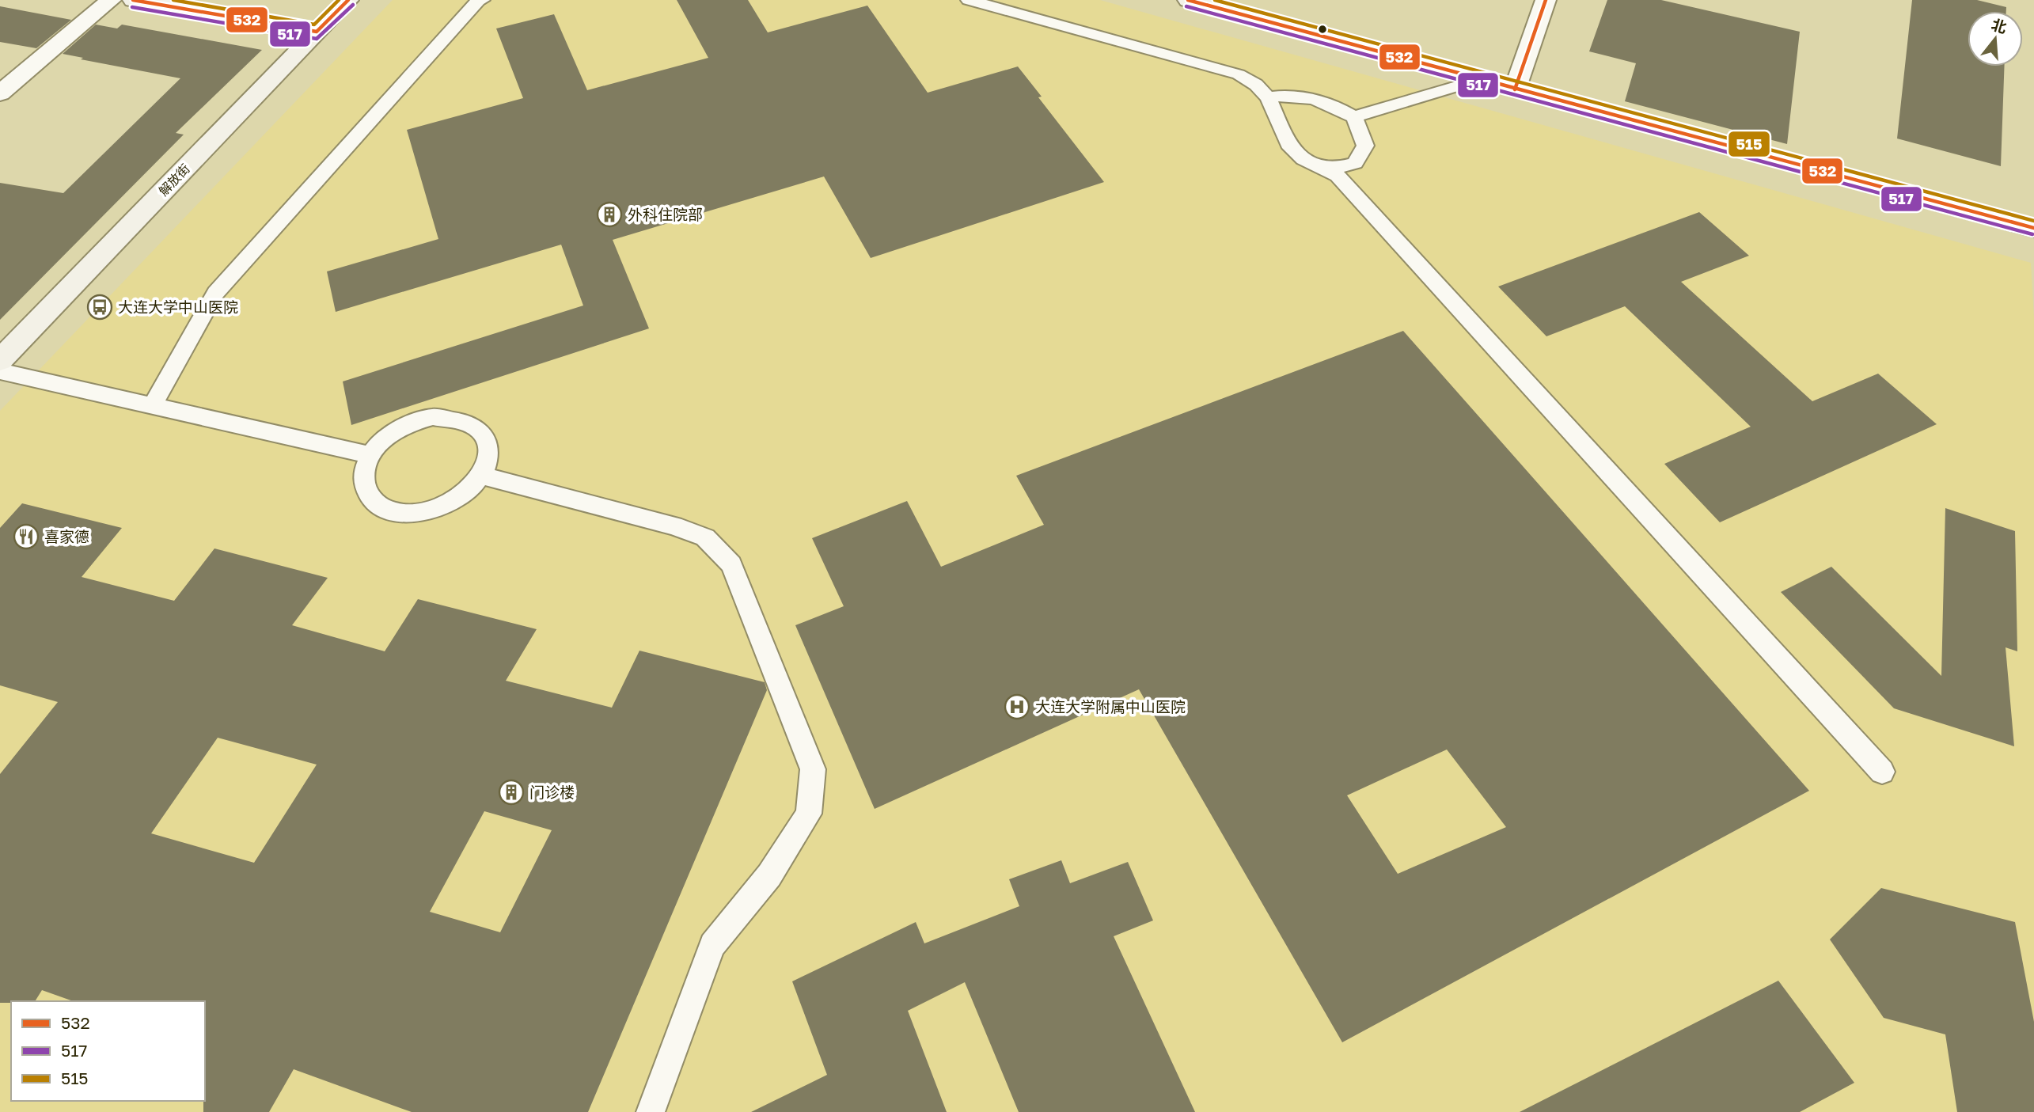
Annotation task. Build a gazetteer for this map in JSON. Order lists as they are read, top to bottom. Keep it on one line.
{"streets":{"street":["解放街"]},"places":{"building":["外科住院部","门诊楼"],"bus stop":["大连大学中山医院"],"restaurant":["喜家德"],"hospital":["大连大学附属中山医院"]},"lines":["transit line 532","transit line 515","transit line 517"],"legend":["532","517","515"],"north":"top"}
